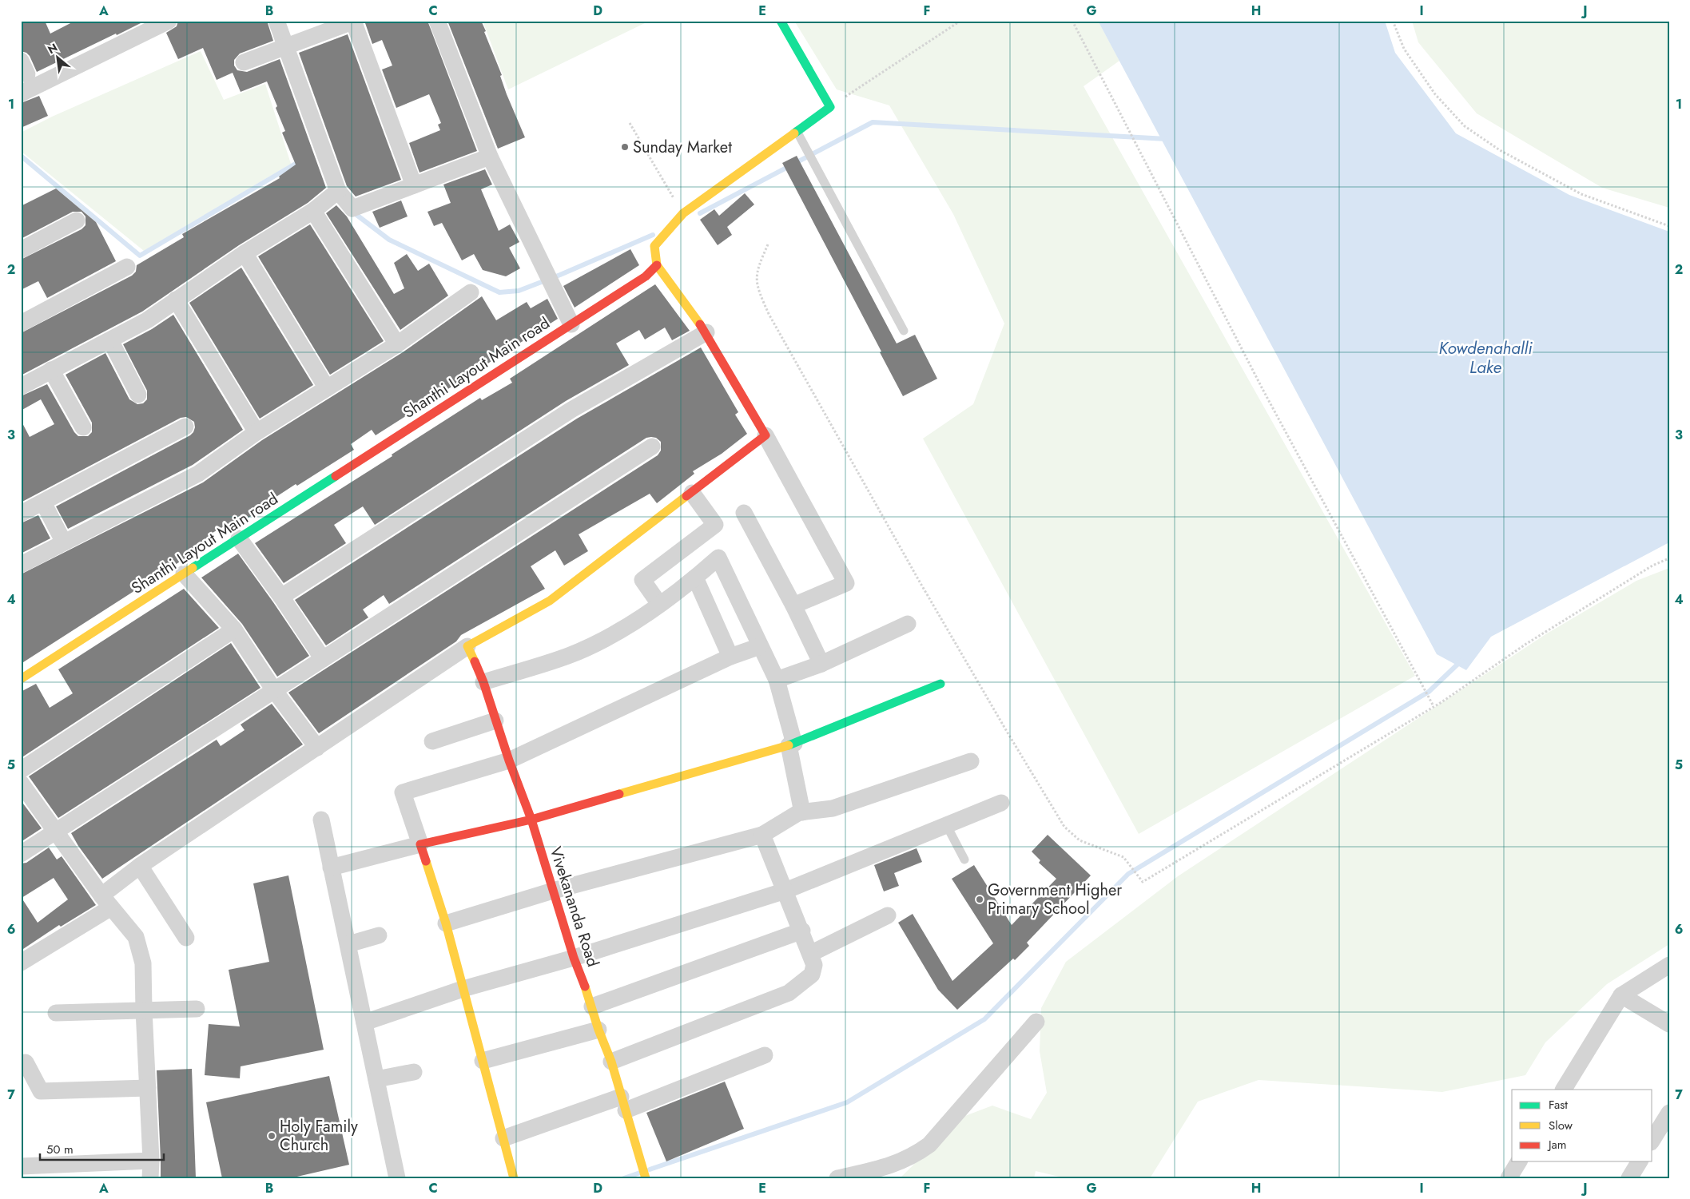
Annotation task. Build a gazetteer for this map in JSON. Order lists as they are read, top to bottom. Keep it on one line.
{"streets":{"street":["Shanthi Layout Main road","Vivekananda Road"]},"water":["Kowdenahalli Lake"],"places":["Sunday Market","Government Higher Primary School","Holy Family Church"],"legend":["Fast","Slow","Jam"],"scale_bar":"50 m","north":"top left","grid":{"columns":["A","B","C","D","E","F","G","H","I","J"],"rows":["1","2","3","4","5","6","7"]}}
